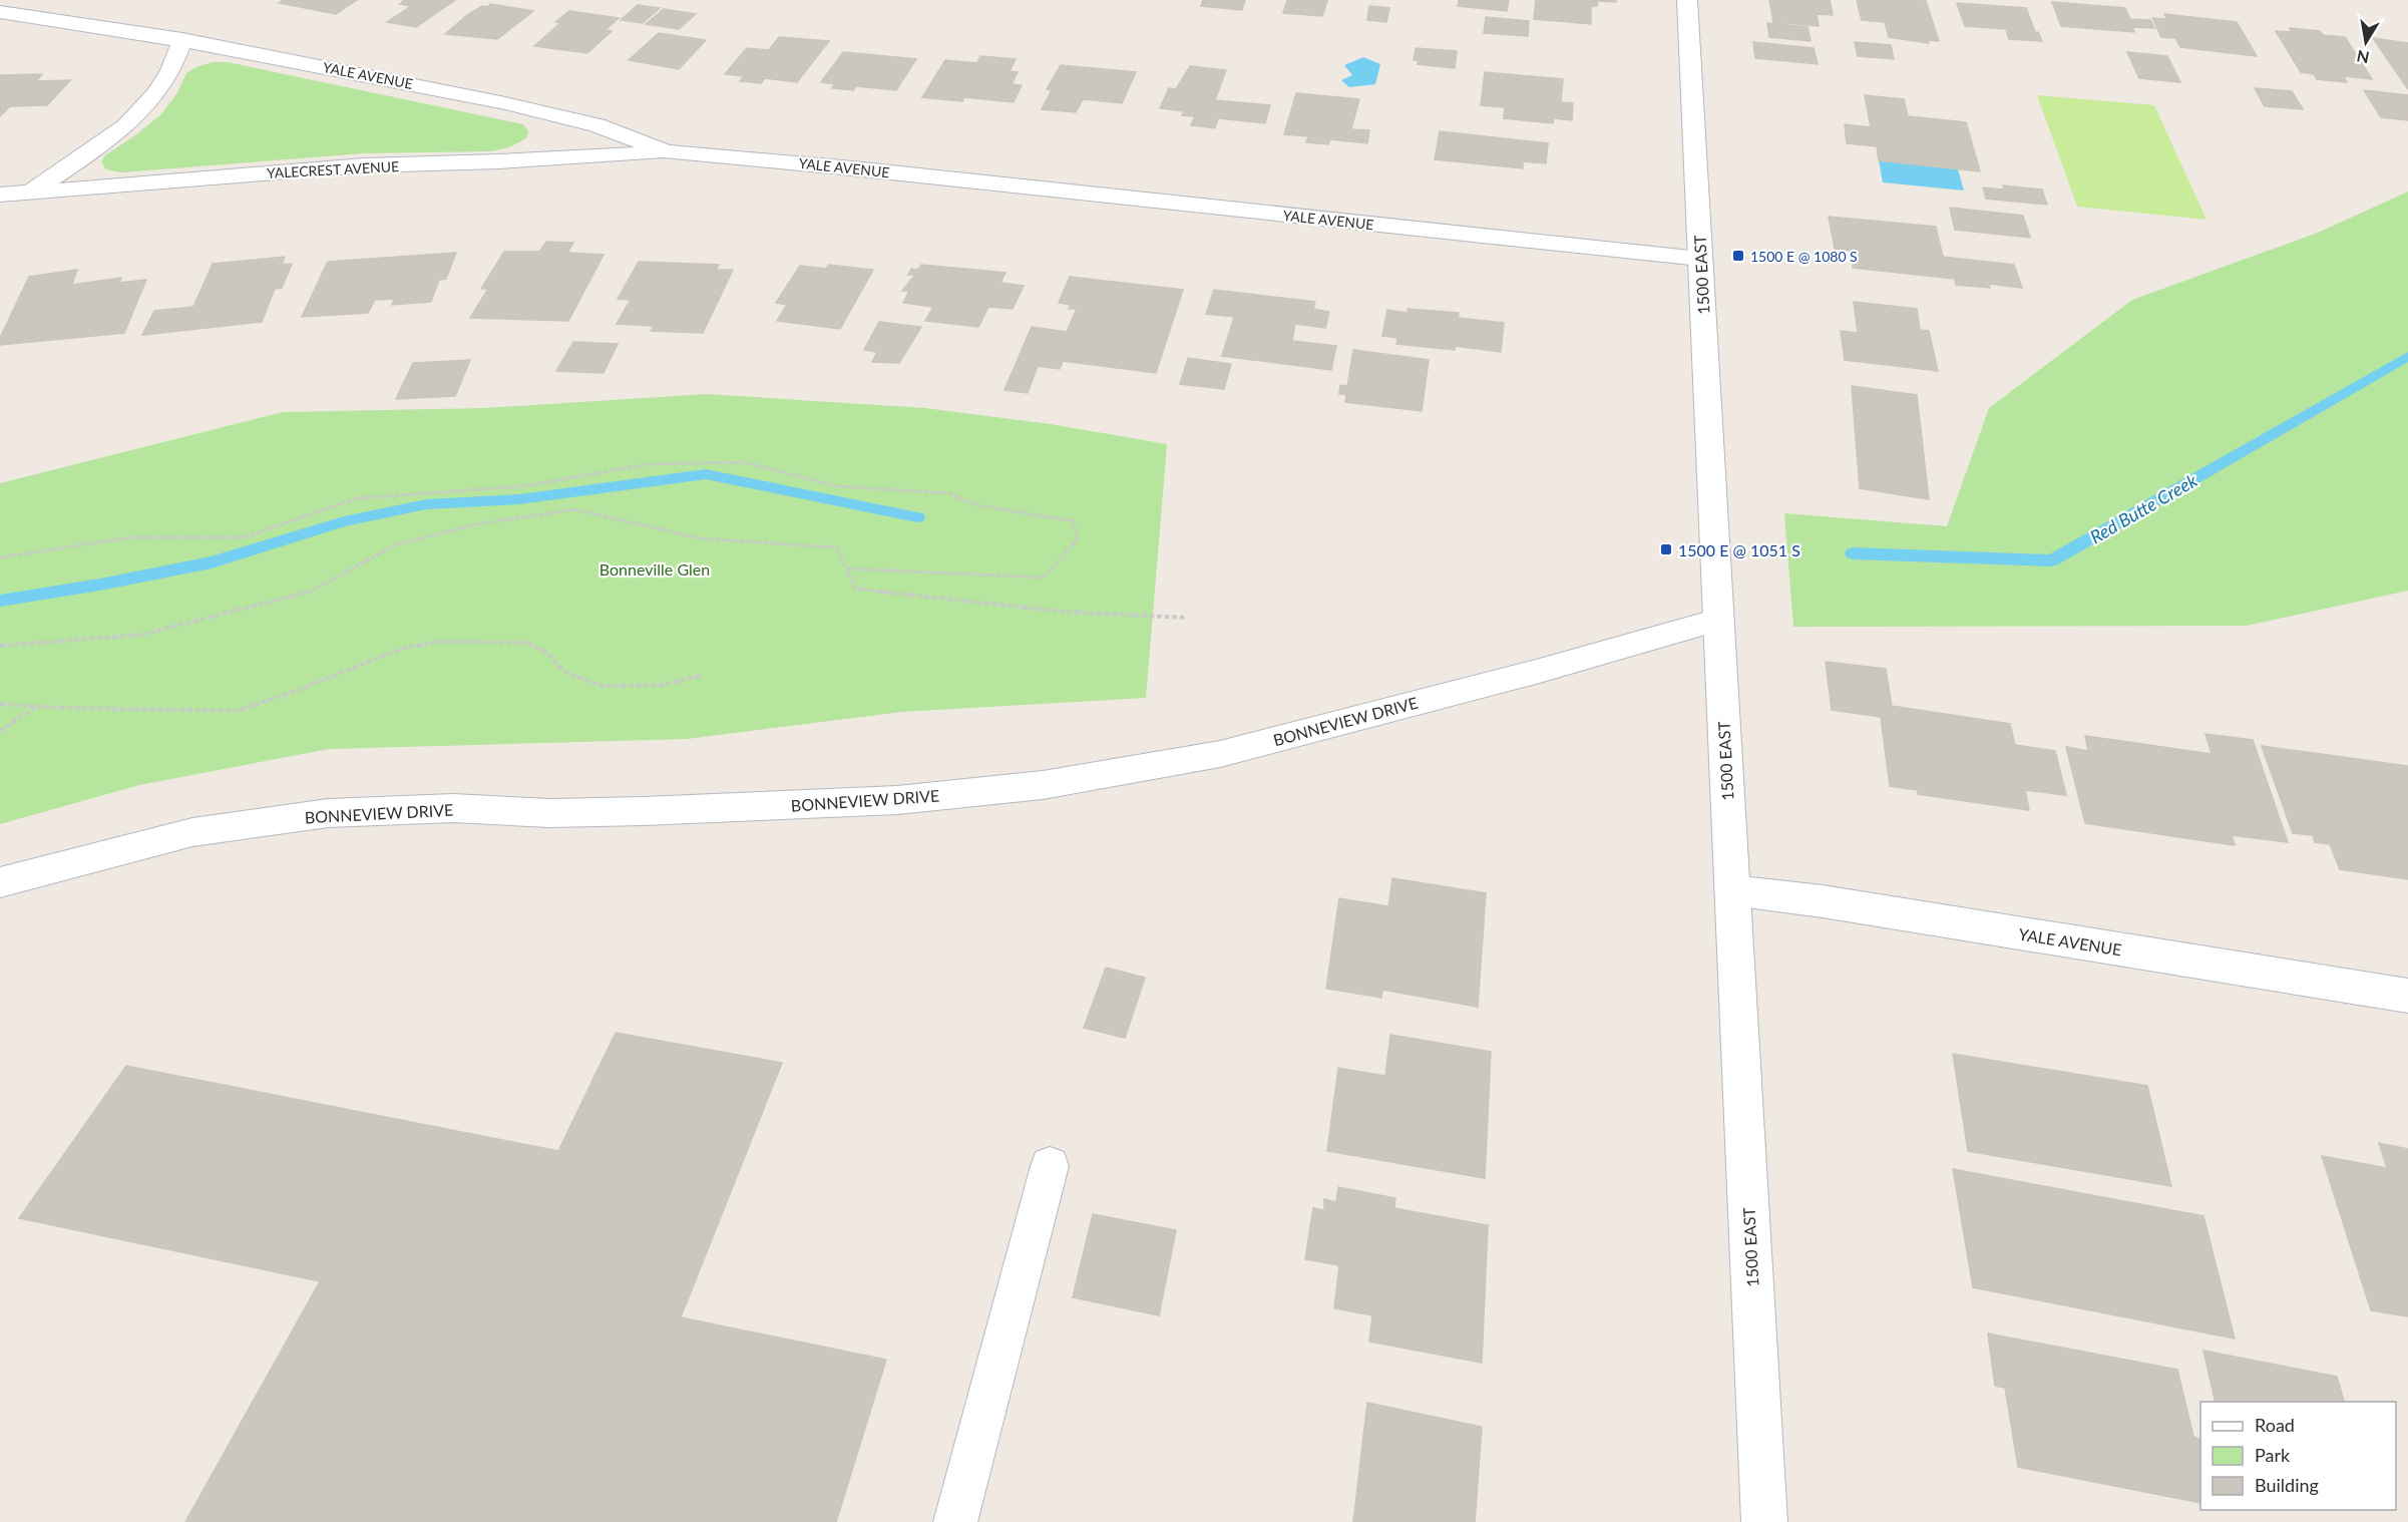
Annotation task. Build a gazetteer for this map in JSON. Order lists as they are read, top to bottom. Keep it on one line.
{"streets":{"street":["YALE AVENUE","YALECREST AVENUE","1500 EAST","BONNEVIEW DRIVE"]},"crossings":[["YALE AVENUE","YALECREST AVENUE"],["YALE AVENUE","1500 EAST"],["1500 EAST","BONNEVIEW DRIVE"]],"water":["Red Butte Creek"],"parks":["Bonneville Glen"],"places":{"transit":["1500 E @ 1080 S","1500 E @ 1051 S"]},"legend":["Road","Park","Building"],"north":"bottom"}
